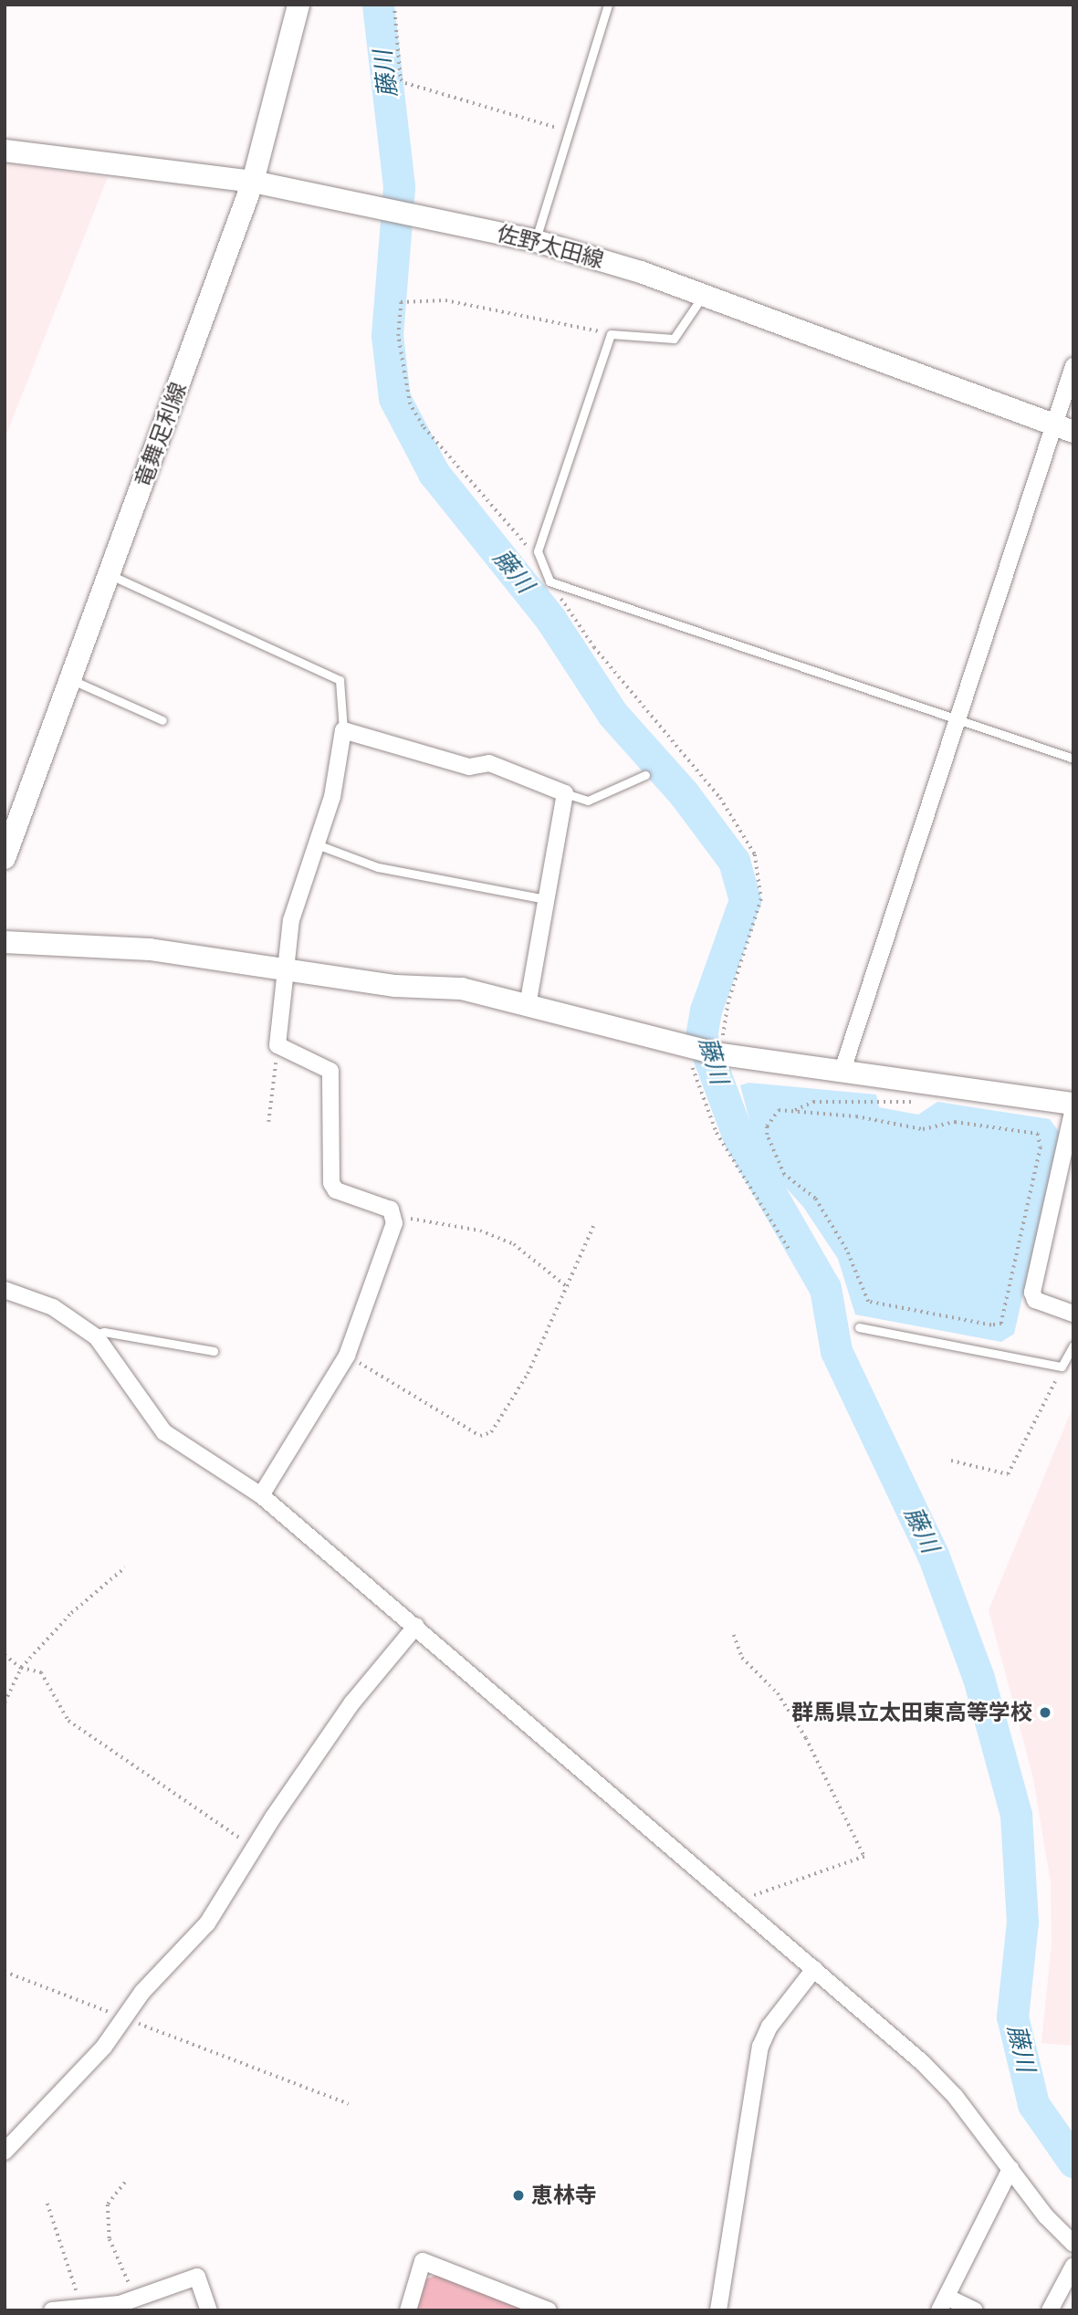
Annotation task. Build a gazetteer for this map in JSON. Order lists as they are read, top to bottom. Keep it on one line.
{"streets":{"main road":["佐野太田線","竜舞足利線"]},"crossings":[["佐野太田線","竜舞足利線"]],"water":["藤川"],"places":["群馬県立太田東高等学校","恵林寺"]}
